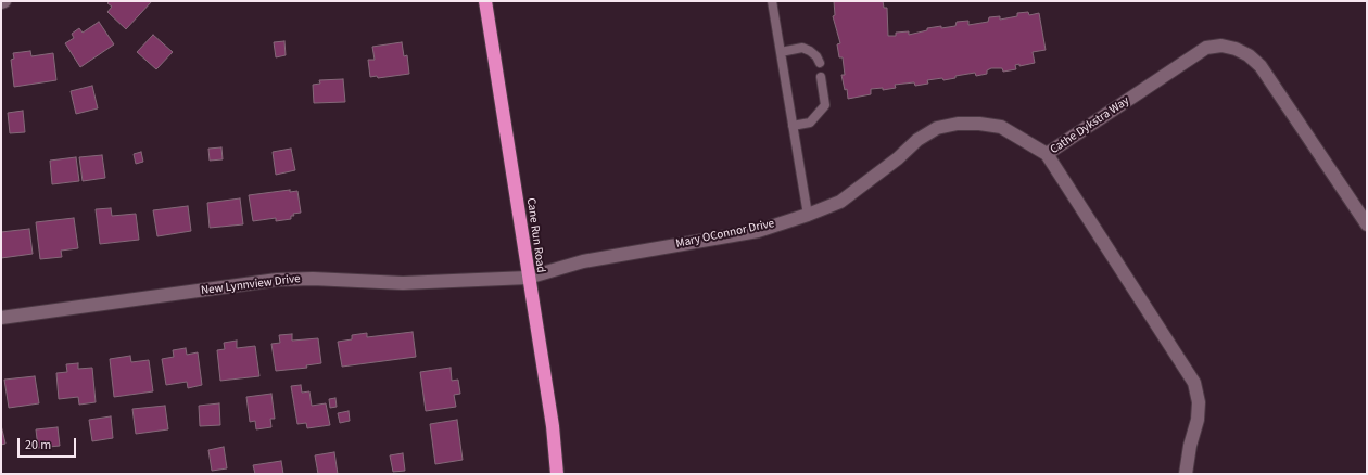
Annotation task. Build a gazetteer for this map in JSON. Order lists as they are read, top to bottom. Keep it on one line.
{"streets":{"highway":["Cane Run Road"],"street":["Cathe Dykstra Way","Mary OConnor Drive","New Lynnview Drive"]},"crossings":[["Cathe Dykstra Way","Mary OConnor Drive"],["Mary OConnor Drive","Cane Run Road"],["Mary OConnor Drive","New Lynnview Drive"],["Cane Run Road","New Lynnview Drive"]],"scale_bar":"20 m"}
